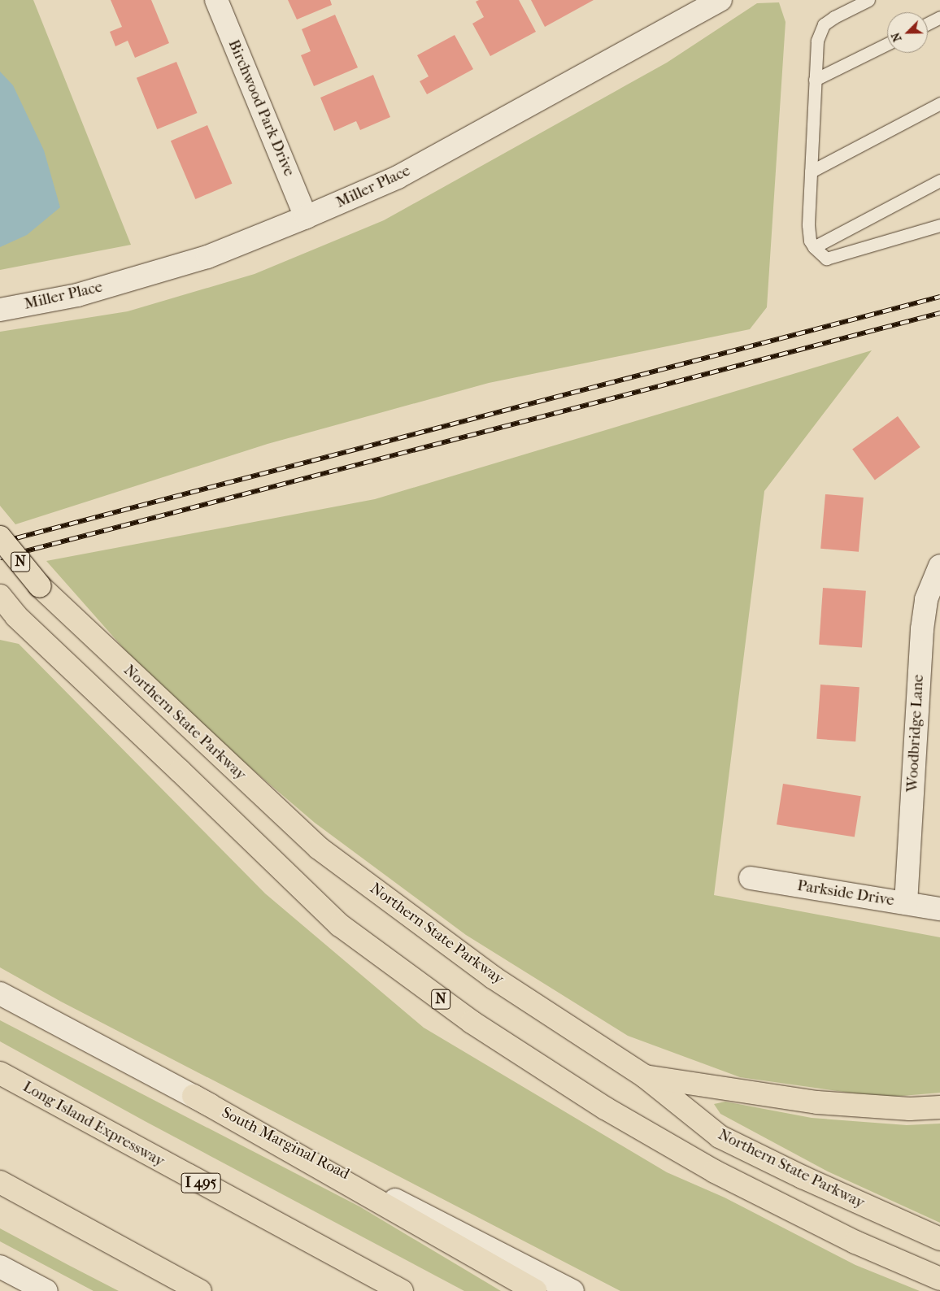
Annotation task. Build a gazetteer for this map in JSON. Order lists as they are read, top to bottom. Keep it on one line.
{"streets":{"highway":["N","Northern State Parkway","Long Island Expressway","I 495"],"street":["Birchwood Park Drive","Miller Place","Woodbridge Lane","Parkside Drive","South Marginal Road"]},"crossings":[["Birchwood Park Drive","Miller Place"],["Woodbridge Lane","Parkside Drive"]],"north":"bottom left"}
